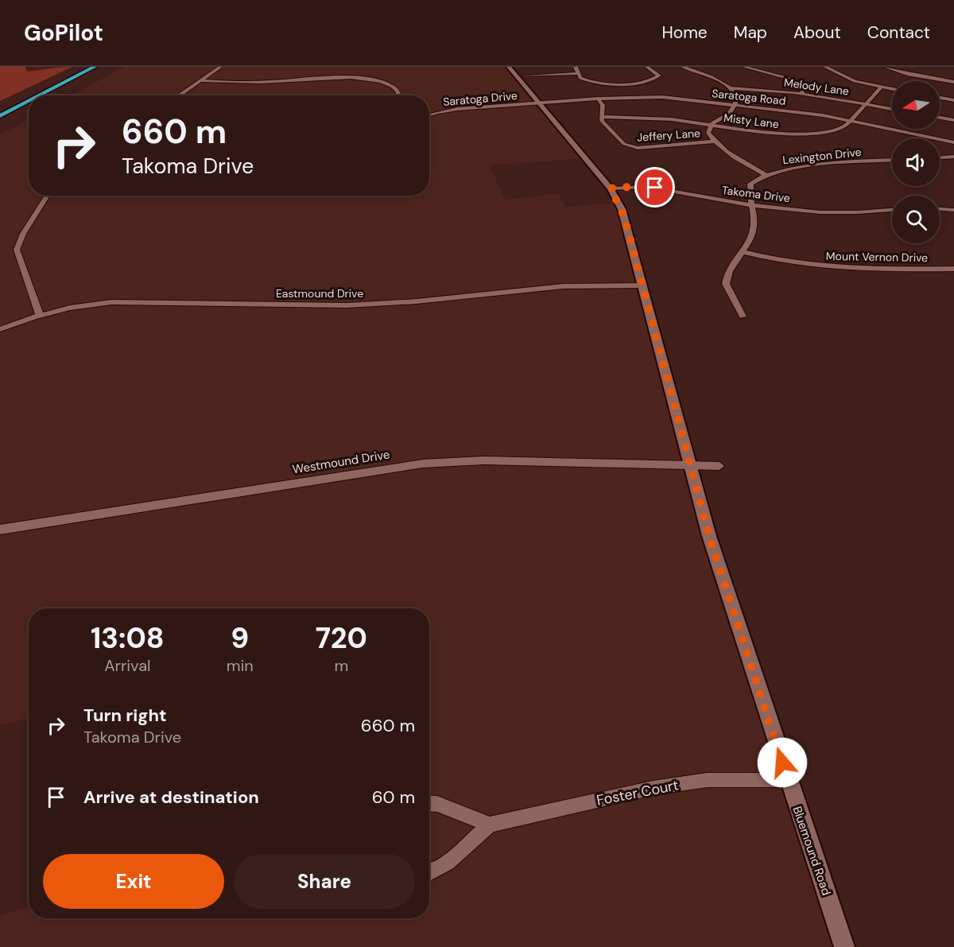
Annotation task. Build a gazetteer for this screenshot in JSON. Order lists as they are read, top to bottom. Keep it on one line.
{"streets":{"main road":["Bluemound Road"],"street":["Melody Lane","Saratoga Road","Saratoga Drive","Misty Lane","Jeffery Lane","Lexington Drive","Takoma Drive","Mount Vernon Drive","Eastmound Drive","Westmound Drive","Foster Court"]},"crossings":[["Melody Lane","Misty Lane"],["Saratoga Road","Saratoga Drive"],["Saratoga Road","Misty Lane"],["Saratoga Road","Jeffery Lane"],["Saratoga Road","Bluemound Road"],["Saratoga Drive","Bluemound Road"],["Misty Lane","Jeffery Lane"],["Lexington Drive","Takoma Drive"],["Lexington Drive","Mount Vernon Drive"],["Takoma Drive","Bluemound Road"],["Eastmound Drive","Bluemound Road"],["Westmound Drive","Bluemound Road"],["Foster Court","Bluemound Road"]],"north":"left","page":{"header":"GoPilot","nav":["Home","Map","About","Contact"],"turn":["660 m","Takoma Drive"],"eta":["13:08","Arrival","9","min","720","m"],"list":[{"name":"Turn right","note":"Takoma Drive","value":"660 m"},{"name":"Arrive at destination","value":"60 m"}],"buttons":["Exit","Share"]}}
